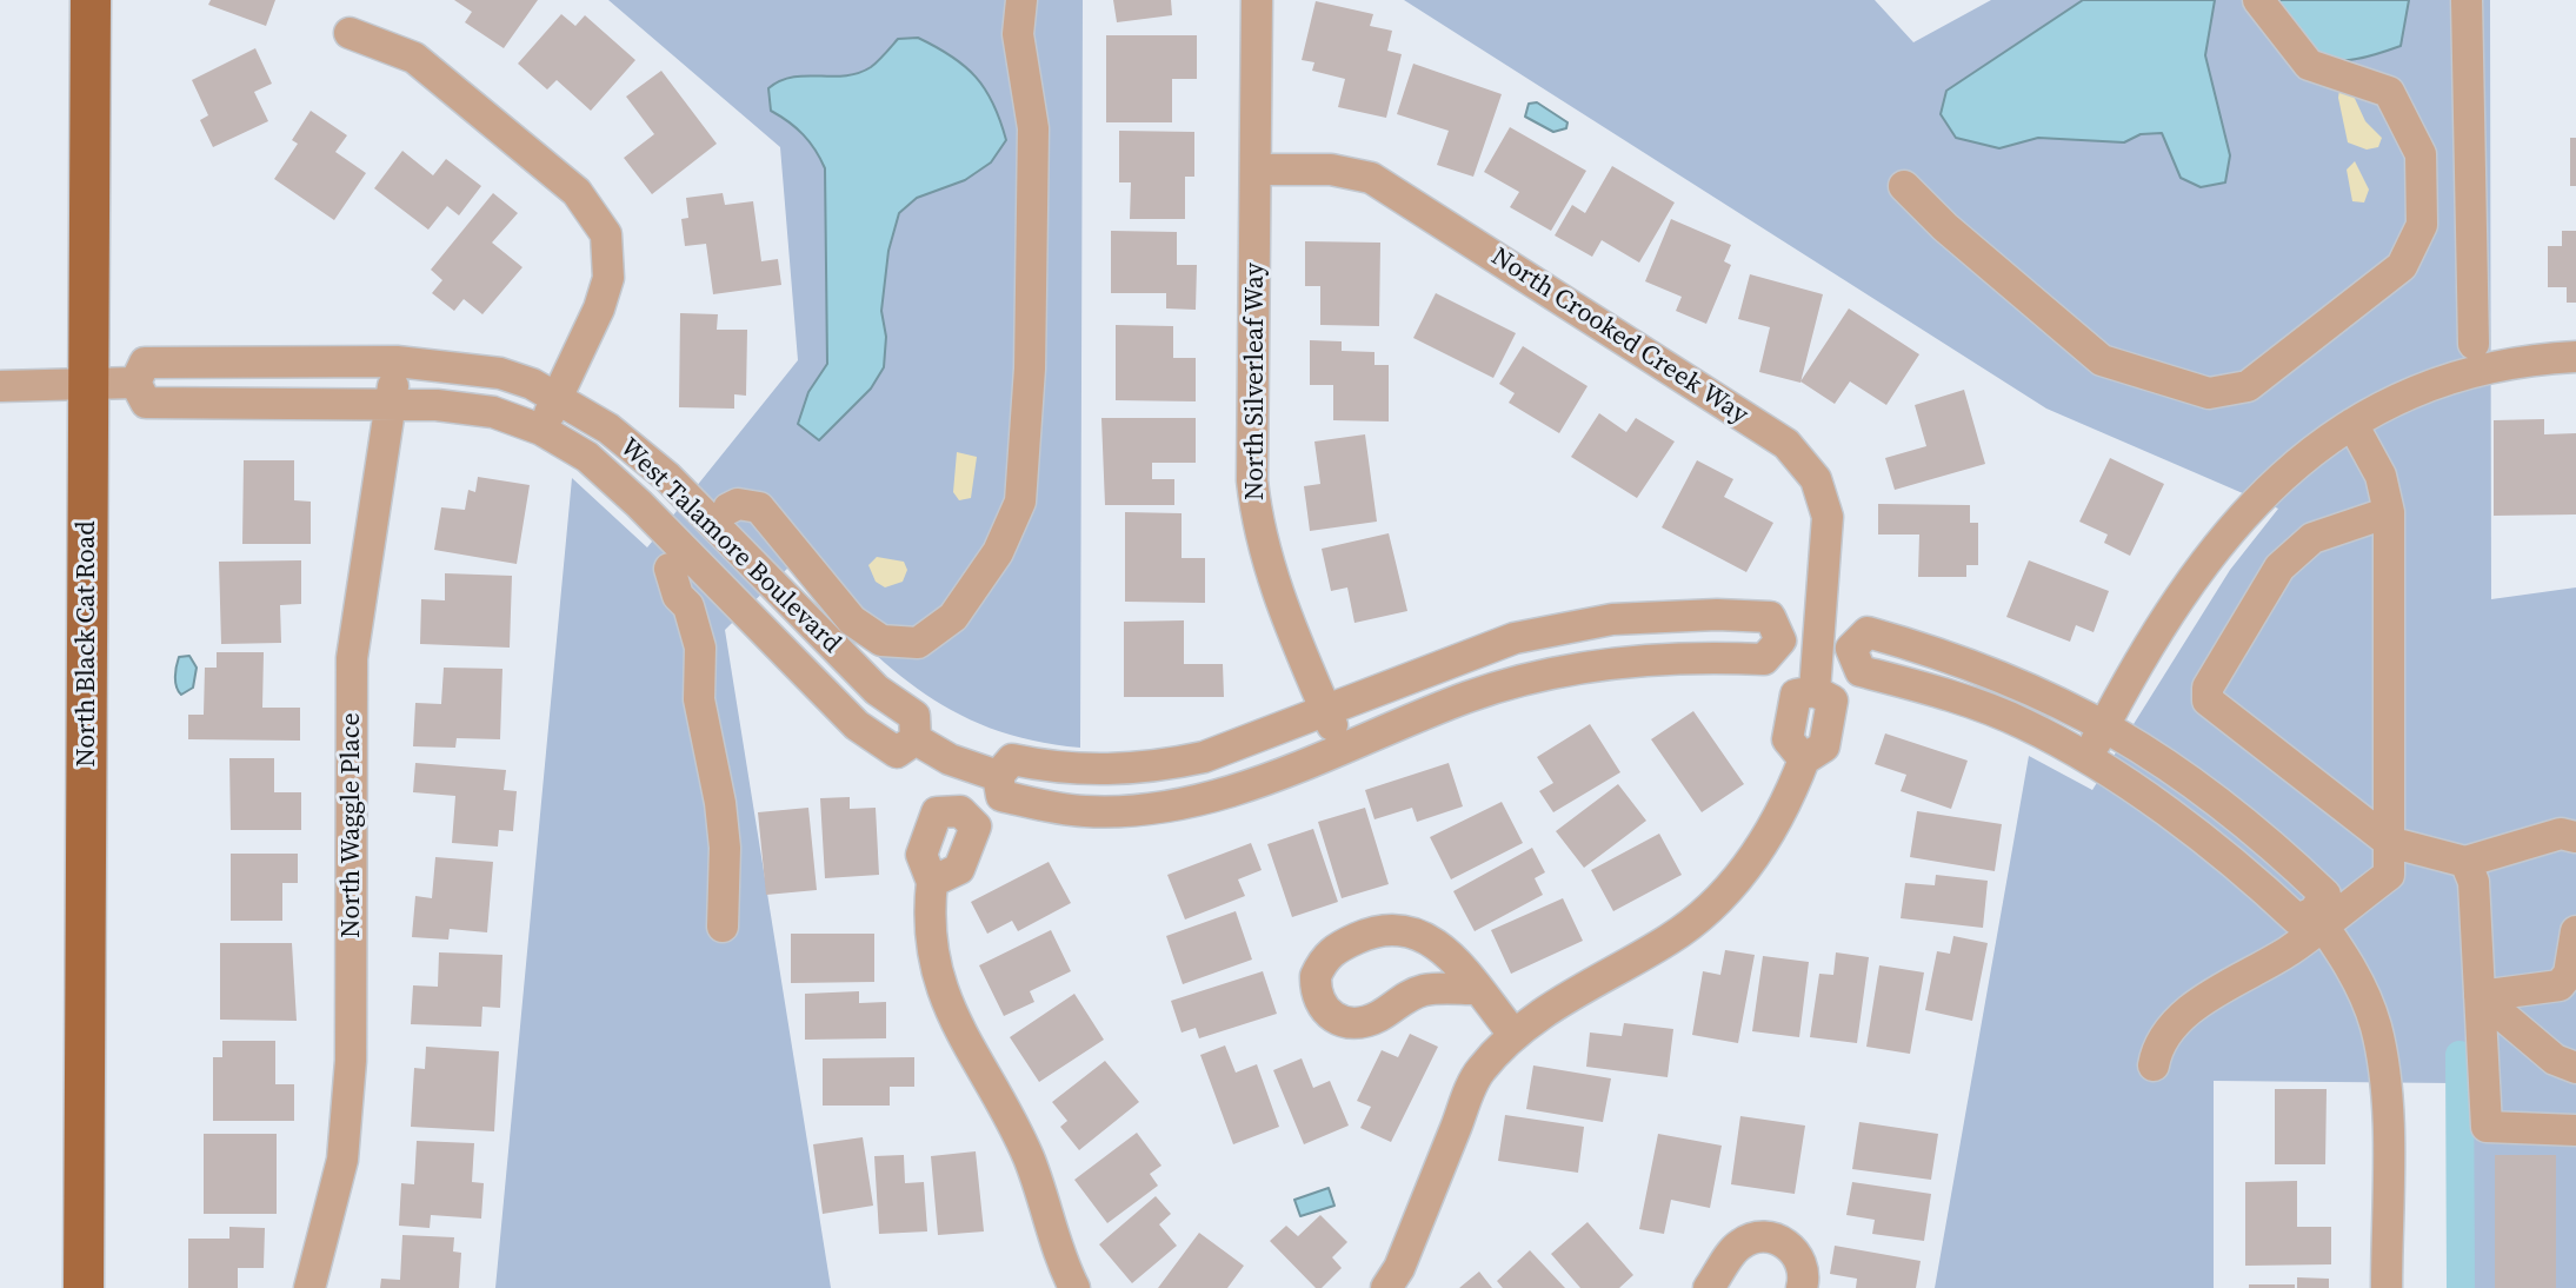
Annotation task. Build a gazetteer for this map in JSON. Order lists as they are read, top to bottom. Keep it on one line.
{"streets":{"main road":["North Black Cat Road"],"street":["North Crooked Creek Way","North Silverleaf Way","West Talamore Boulevard","North Waggle Place"]},"crossings":[["North Crooked Creek Way","North Silverleaf Way"],["North Silverleaf Way","West Talamore Boulevard"],["West Talamore Boulevard","North Black Cat Road"],["West Talamore Boulevard","North Waggle Place"]]}
